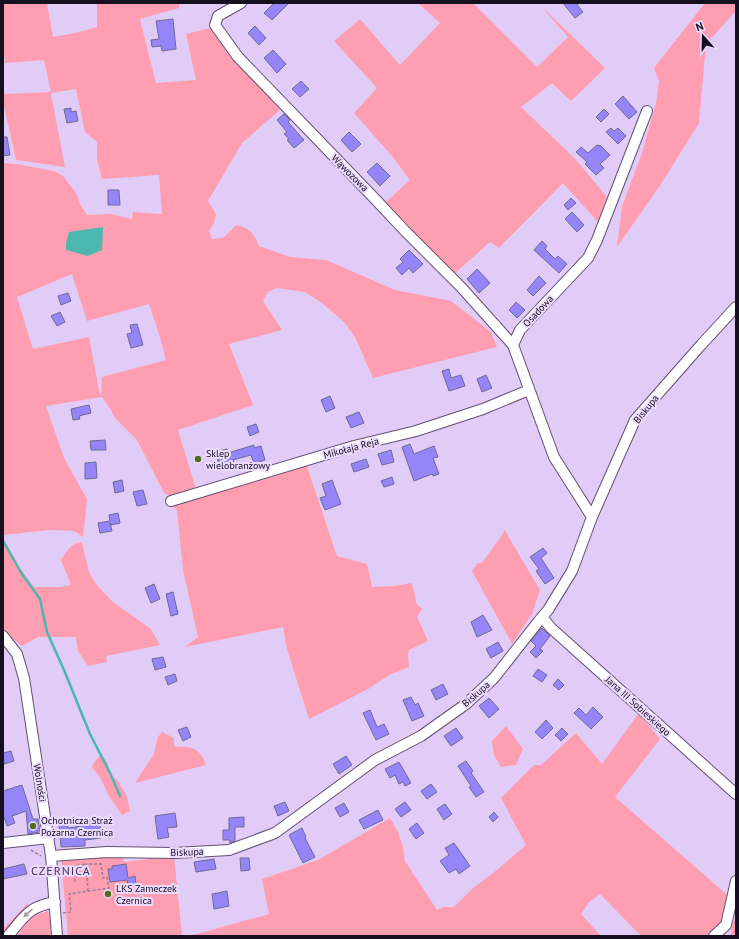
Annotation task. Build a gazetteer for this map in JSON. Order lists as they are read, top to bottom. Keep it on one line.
{"streets":{"street":["Wąwozowa","Osadowa","Biskupa","Mikołaja Reja","Jana III Sobieskiego","Wolności"]},"crossings":[["Wąwozowa","Osadowa"],["Biskupa","Jana III Sobieskiego"],["Biskupa","Wolności"]],"districts":["CZERNICA"],"places":["Sklep wielobranżowy","Ochotnicza Straż Pożarna Czernica","LKS Zameczek Czernica"],"north":"top"}
